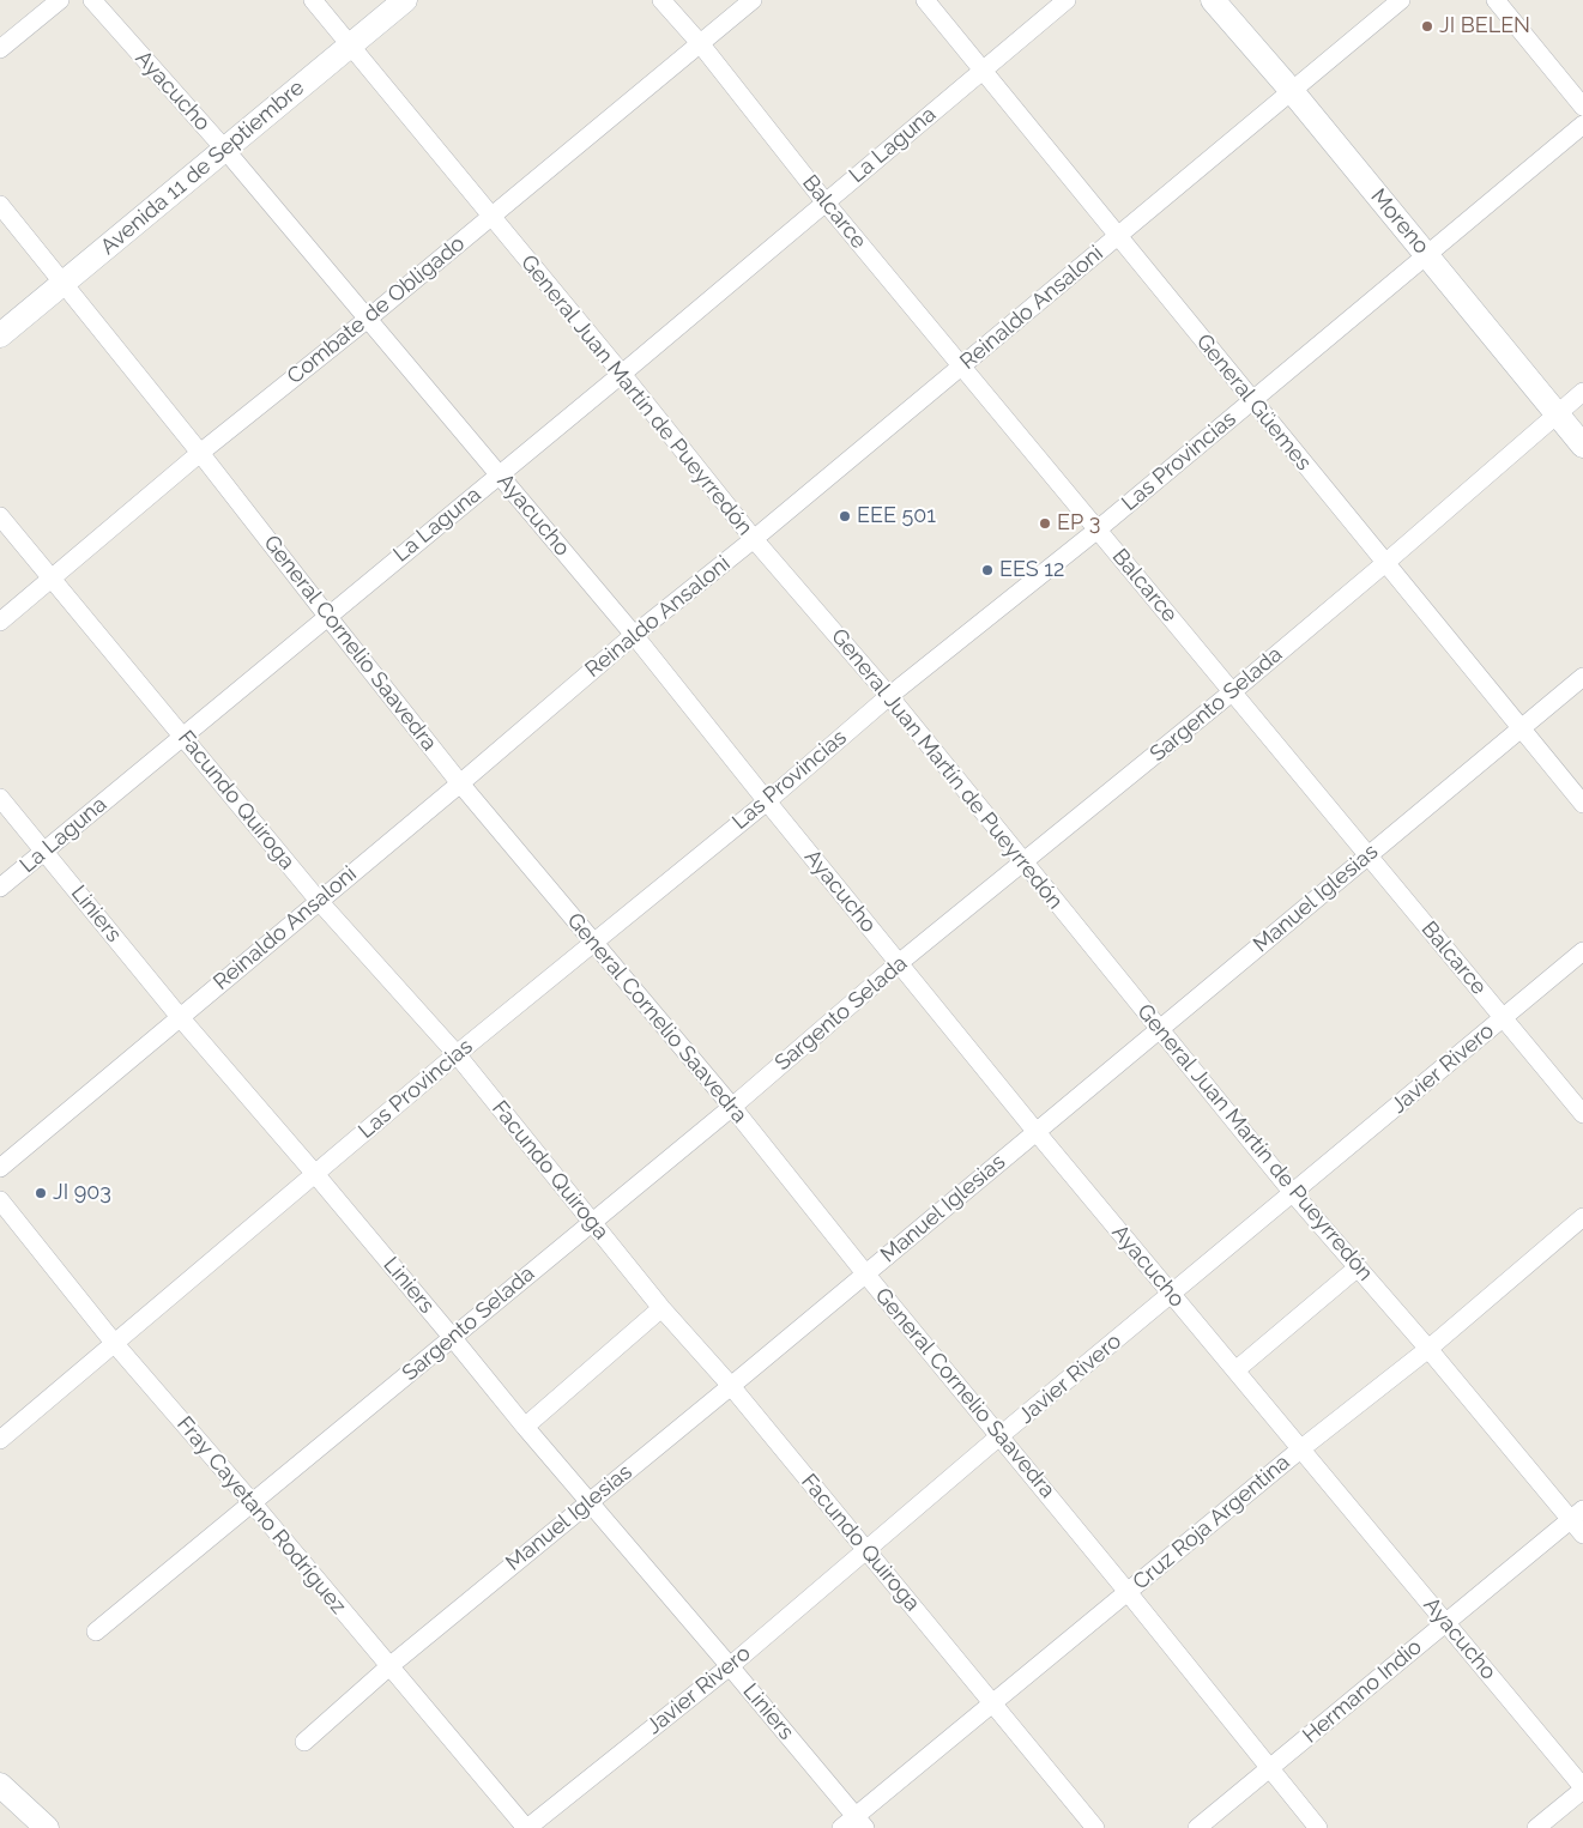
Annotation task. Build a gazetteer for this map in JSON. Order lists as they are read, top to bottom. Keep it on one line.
{"streets":{"main road":["Avenida 11 de Septiembre","Moreno"],"street":["Ayacucho","La Laguna","Balcarce","Reinaldo Ansaloni","Combate de Obligado","General Juan Martín de Pueyrredón","General Güemes","Las Provincias","General Cornelio Saavedra","Sargento Selada","Facundo Quiroga","Manuel Iglesias","Liniers","Javier Rivero","Fray Cayetano Rodríguez","Cruz Roja Argentina","Hermano Indio"]},"crossings":[["Ayacucho","La Laguna"],["Ayacucho","Avenida 11 de Septiembre"],["Ayacucho","Reinaldo Ansaloni"],["Ayacucho","Combate de Obligado"],["Ayacucho","Las Provincias"],["Ayacucho","Sargento Selada"],["Ayacucho","Manuel Iglesias"],["Ayacucho","Javier Rivero"],["Ayacucho","Cruz Roja Argentina"],["Ayacucho","Hermano Indio"],["La Laguna","Balcarce"],["La Laguna","General Juan Martín de Pueyrredón"],["La Laguna","General Güemes"],["La Laguna","General Cornelio Saavedra"],["La Laguna","Facundo Quiroga"],["La Laguna","Liniers"],["Avenida 11 de Septiembre","General Juan Martín de Pueyrredón"],["Avenida 11 de Septiembre","General Cornelio Saavedra"],["Balcarce","Reinaldo Ansaloni"],["Balcarce","Combate de Obligado"],["Balcarce","Las Provincias"],["Balcarce","Sargento Selada"],["Balcarce","Manuel Iglesias"],["Balcarce","Javier Rivero"],["Moreno","Reinaldo Ansaloni"],["Moreno","Las Provincias"],["Moreno","Sargento Selada"],["Reinaldo Ansaloni","General Juan Martín de Pueyrredón"],["Reinaldo Ansaloni","General Güemes"],["Reinaldo Ansaloni","General Cornelio Saavedra"],["Reinaldo Ansaloni","Facundo Quiroga"],["Reinaldo Ansaloni","Liniers"],["Combate de Obligado","General Juan Martín de Pueyrredón"],["Combate de Obligado","General Cornelio Saavedra"],["Combate de Obligado","Facundo Quiroga"],["General Juan Martín de Pueyrredón","Las Provincias"],["General Juan Martín de Pueyrredón","Sargento Selada"],["General Juan Martín de Pueyrredón","Manuel Iglesias"],["General Juan Martín de Pueyrredón","Javier Rivero"],["General Juan Martín de Pueyrredón","Cruz Roja Argentina"],["General Juan Martín de Pueyrredón","Hermano Indio"],["General Güemes","Las Provincias"],["General Güemes","Sargento Selada"],["General Güemes","Manuel Iglesias"],["Las Provincias","General Cornelio Saavedra"],["Las Provincias","Facundo Quiroga"],["Las Provincias","Liniers"],["Las Provincias","Fray Cayetano Rodríguez"],["General Cornelio Saavedra","Sargento Selada"],["General Cornelio Saavedra","Manuel Iglesias"],["General Cornelio Saavedra","Javier Rivero"],["General Cornelio Saavedra","Cruz Roja Argentina"],["General Cornelio Saavedra","Hermano Indio"],["Sargento Selada","Facundo Quiroga"],["Sargento Selada","Liniers"],["Sargento Selada","Fray Cayetano Rodríguez"],["Facundo Quiroga","Manuel Iglesias"],["Facundo Quiroga","Javier Rivero"],["Facundo Quiroga","Cruz Roja Argentina"],["Manuel Iglesias","Liniers"],["Manuel Iglesias","Fray Cayetano Rodríguez"],["Liniers","Javier Rivero"],["Liniers","Cruz Roja Argentina"],["Javier Rivero","Fray Cayetano Rodríguez"]],"places":["JI BELEN","EEE 501","EP 3","EES 12","JI 903"]}
